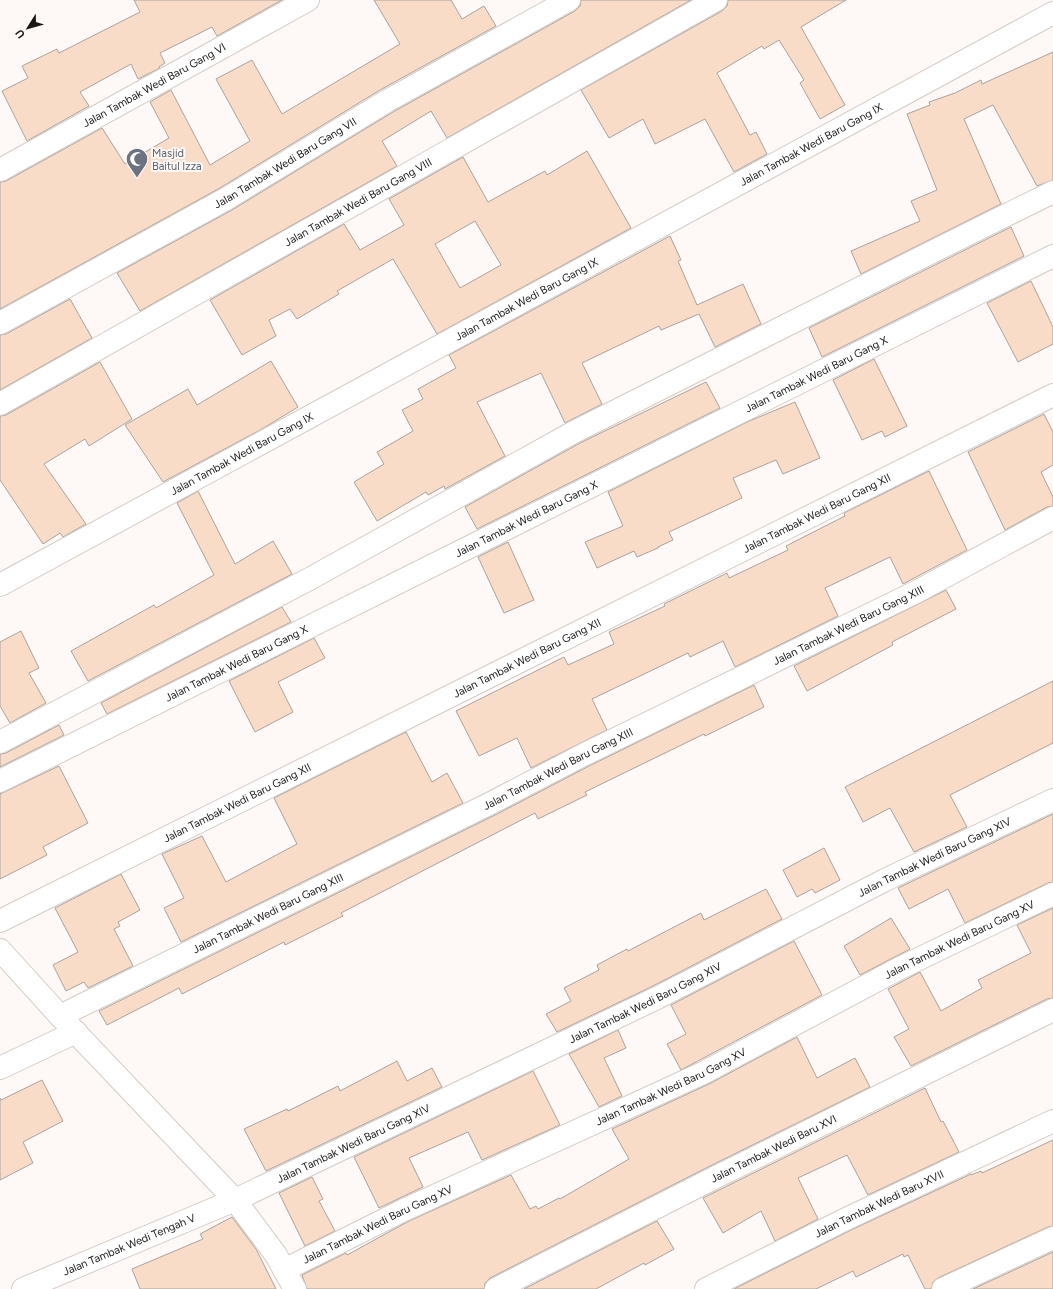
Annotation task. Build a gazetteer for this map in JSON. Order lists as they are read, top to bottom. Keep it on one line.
{"streets":{"street":["Jalan Tambak Wedi Baru Gang VI","Jalan Tambak Wedi Baru Gang IX","Jalan Tambak Wedi Baru Gang VII","Jalan Tambak Wedi Baru Gang VIII","Jalan Tambak Wedi Baru Gang X","Jalan Tambak Wedi Baru Gang XII","Jalan Tambak Wedi Baru Gang XIII","Jalan Tambak Wedi Baru Gang XIV","Jalan Tambak Wedi Baru Gang XV","Jalan Tambak Wedi Baru XVI","Jalan Tambak Wedi Baru XVII","Jalan Tambak Wedi Tengah V"]},"crossings":[["Jalan Tambak Wedi Baru Gang XIV","Jalan Tambak Wedi Tengah V"]],"places":{"mosque":["Masjid Baitul Izza"]},"north":"bottom left"}
